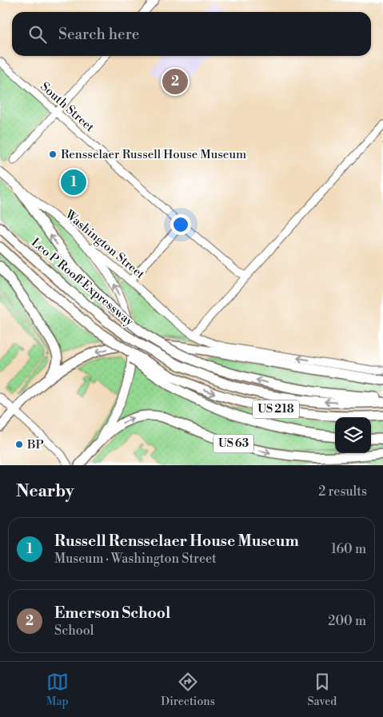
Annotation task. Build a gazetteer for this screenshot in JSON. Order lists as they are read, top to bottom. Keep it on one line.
{"streets":{"highway":["Leo P Rooff Expressway","US 218","US 63"],"main road":["Washington Street"],"street":["South Street"]},"one_way":["Washington Street"],"places":["Rensselaer Russell House Museum","BP"],"page":{"search":"Search here","pins":["2","1"],"heading":["Nearby","2 results"],"list":[{"mark":"1","name":"Russell Rensselaer House Museum","note":"Museum · Washington Street","value":"160 m"},{"mark":"2","name":"Emerson School","note":"School","value":"200 m"}],"nav":["Map","Directions","Saved"]}}
